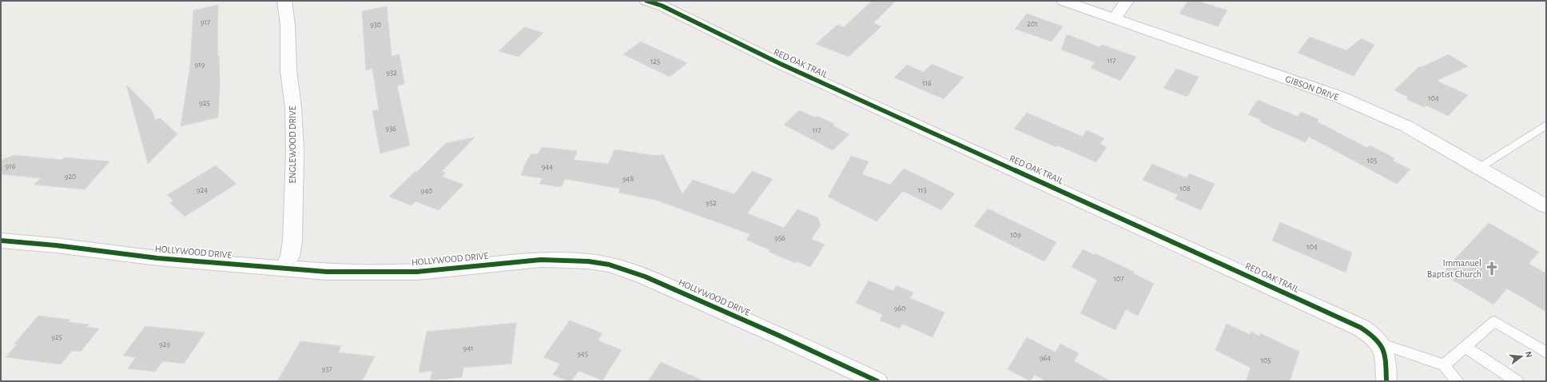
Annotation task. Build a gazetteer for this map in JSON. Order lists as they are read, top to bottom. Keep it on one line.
{"streets":{"street":["RED OAK TRAIL","GIBSON DRIVE","ENGLEWOOD DRIVE","HOLLYWOOD DRIVE"]},"crossings":[["ENGLEWOOD DRIVE","HOLLYWOOD DRIVE"]],"places":{"church":["Immanuel Baptist Church"]},"house_numbers":["917","201","930","117","125","919","932","116","104","925","936","117","105","916","944","920","948","108","924","113","940","952","109","956","104","107","960","925","929","941","945","964","105","937"],"north":"right"}
